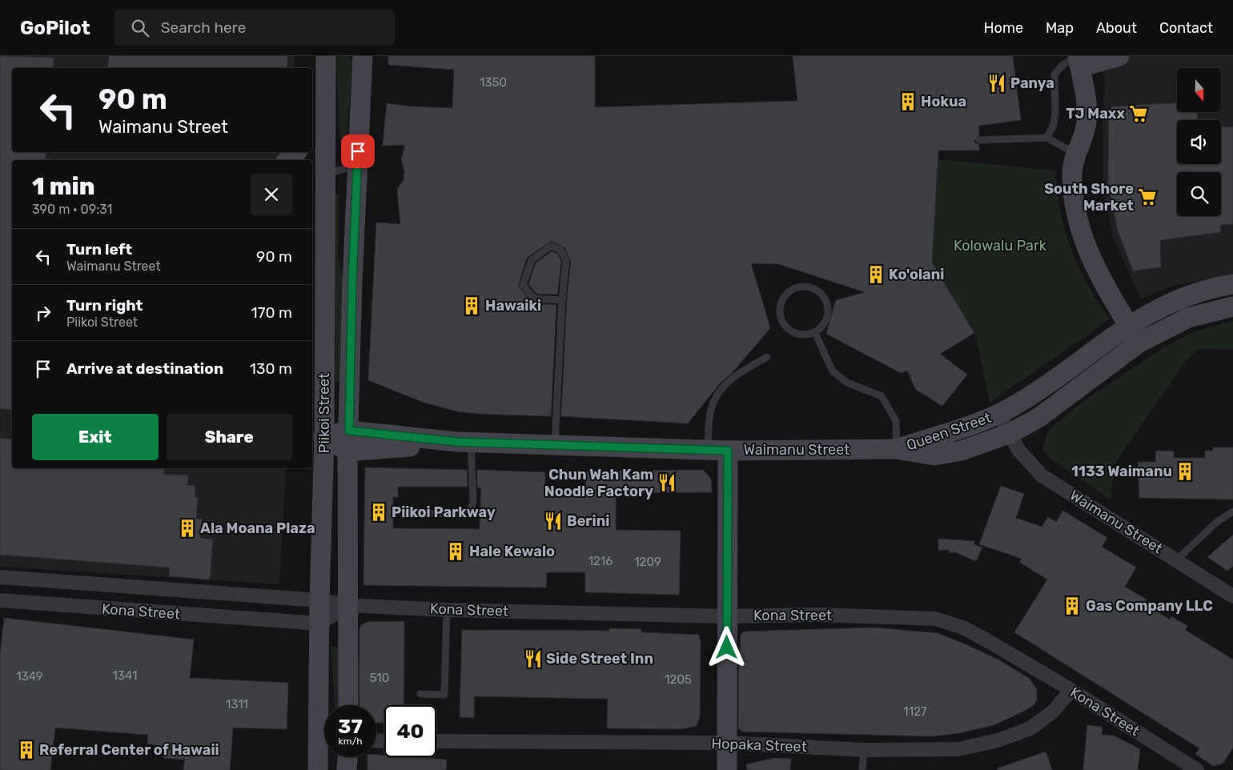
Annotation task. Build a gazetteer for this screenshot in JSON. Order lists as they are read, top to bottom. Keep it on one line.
{"streets":{"street":["Piikoi Street","Queen Street","Waimanu Street","Kona Street","Hopaka Street"]},"crossings":[["Piikoi Street","Waimanu Street"],["Piikoi Street","Kona Street"],["Queen Street","Waimanu Street"],["Kona Street","Hopaka Street"]],"parks":["Kolowalu Park"],"places":{"restaurant":["Panya","Chun Wah Kam Noodle Factory","Berini","Side Street Inn"],"building":["Hokua","Ko'olani","Hawaiki","1133 Waimanu","Piikoi Parkway","Ala Moana Plaza","Hale Kewalo","Gas Company LLC","Referral Center of Hawaii"],"supermarket":["TJ Maxx","South Shore Market"]},"house_numbers":["1350","1216","1209","1341","1349","510","1205","1311","1127"],"north":"bottom","page":{"header":"GoPilot","search":"Search here","nav":["Home","Map","About","Contact"],"turn":["90 m","Waimanu Street"],"heading":["1 min","390 m · 09:31"],"list":[{"name":"Turn left","note":"Waimanu Street","value":"90 m"},{"name":"Turn right","note":"Piikoi Street","value":"170 m"},{"name":"Arrive at destination","value":"130 m"}],"buttons":["Exit","Share"],"speed":"37 km/h","limit":"40"}}
